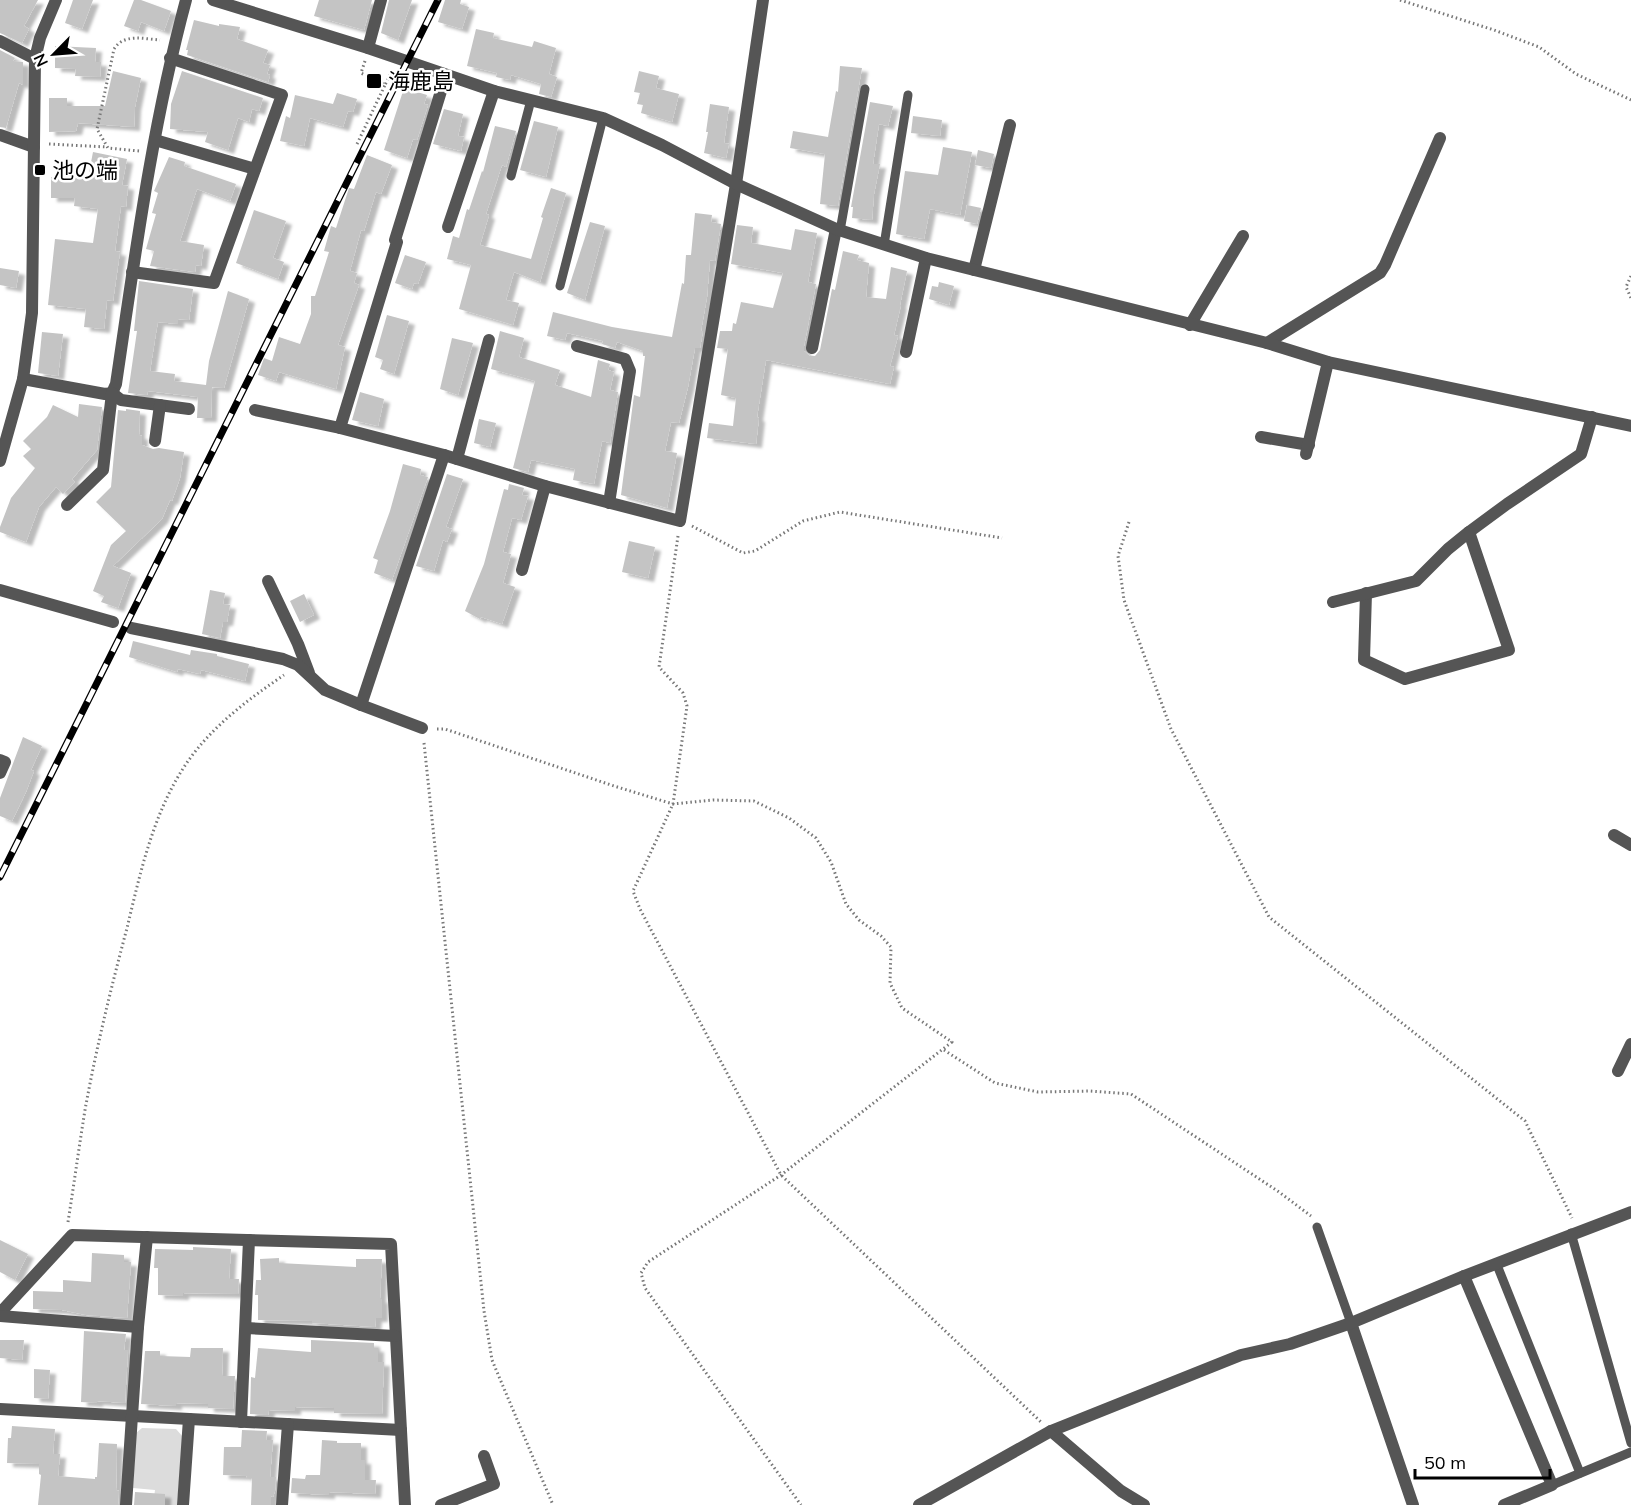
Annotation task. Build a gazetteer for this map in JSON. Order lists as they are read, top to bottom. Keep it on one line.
{"places":{"transit":["海鹿島","池の端"]},"scale_bar":"50 m","north":"bottom left"}
